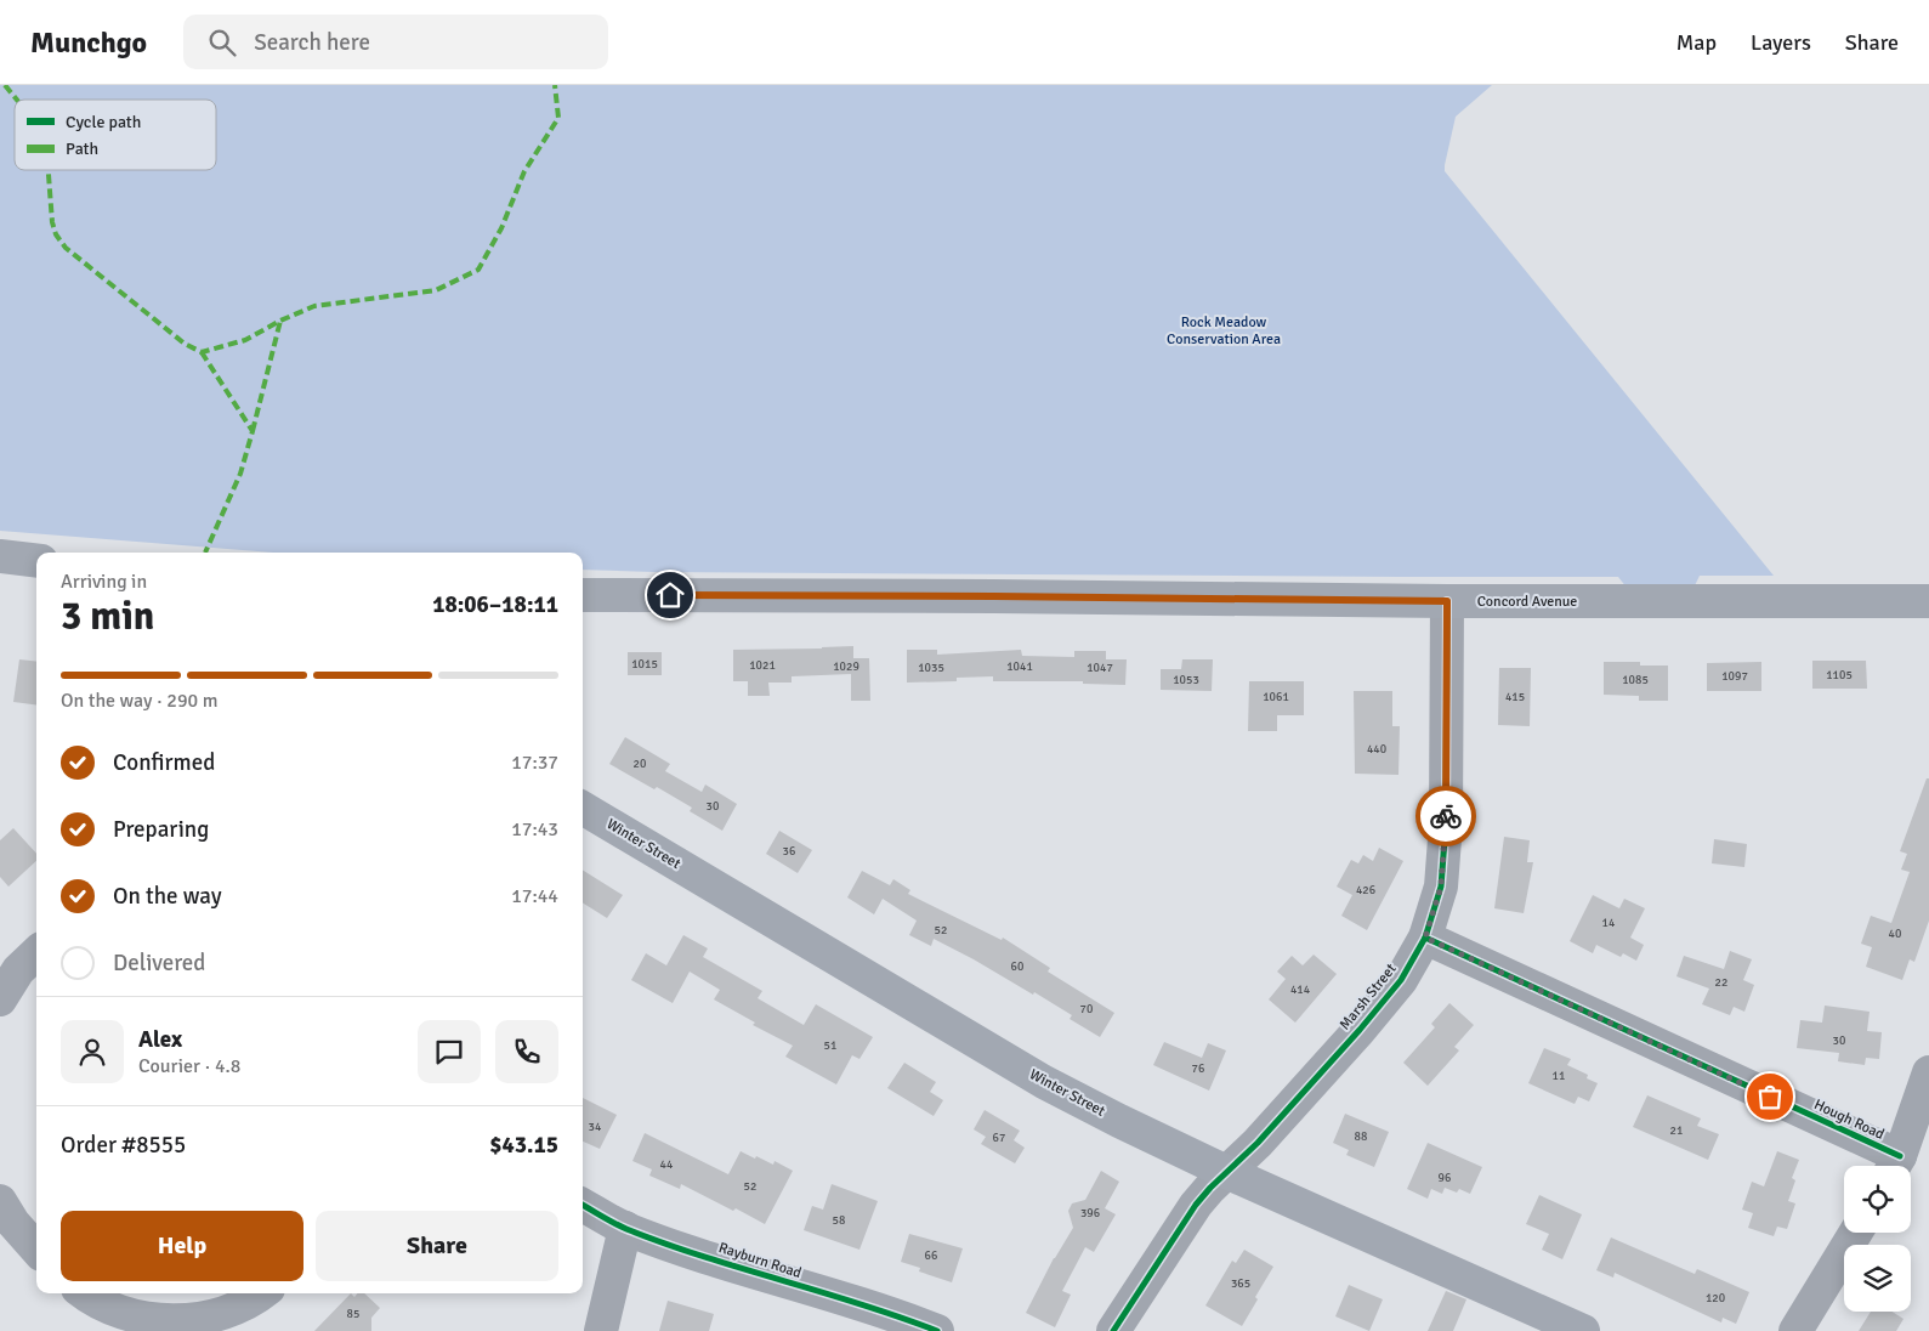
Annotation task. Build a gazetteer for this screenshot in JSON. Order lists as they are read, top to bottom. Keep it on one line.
{"streets":{"main road":["Concord Avenue","Winter Street"],"street":["Marsh Street","Hough Road","Rayburn Road"]},"crossings":[["Concord Avenue","Marsh Street"],["Winter Street","Marsh Street"],["Marsh Street","Hough Road"]],"parks":["Rock Meadow Conservation Area"],"house_numbers":["1015","1021","1029","1041","1035","1047","1105","1097","1053","1085","1061","415","440","20","30","36","426","14","52","40","60","22","414","70","30","51","76","11","34","21","88","67","44","96","52","396","58","66","365","120","85"],"legend":["Cycle path","Path"],"page":{"header":"Munchgo","search":"Search here","nav":["Map","Layers","Share"],"heading":["3 min","Arriving in","18:06–18:11"],"panel":["Alex","Courier · 4.8","Order #8555","$43.15"],"bar":"On the way · 290 m","list":[["Confirmed","17:37"],["Preparing","17:43"],["On the way","17:44"],"Delivered"],"buttons":["Help","Share"]}}
